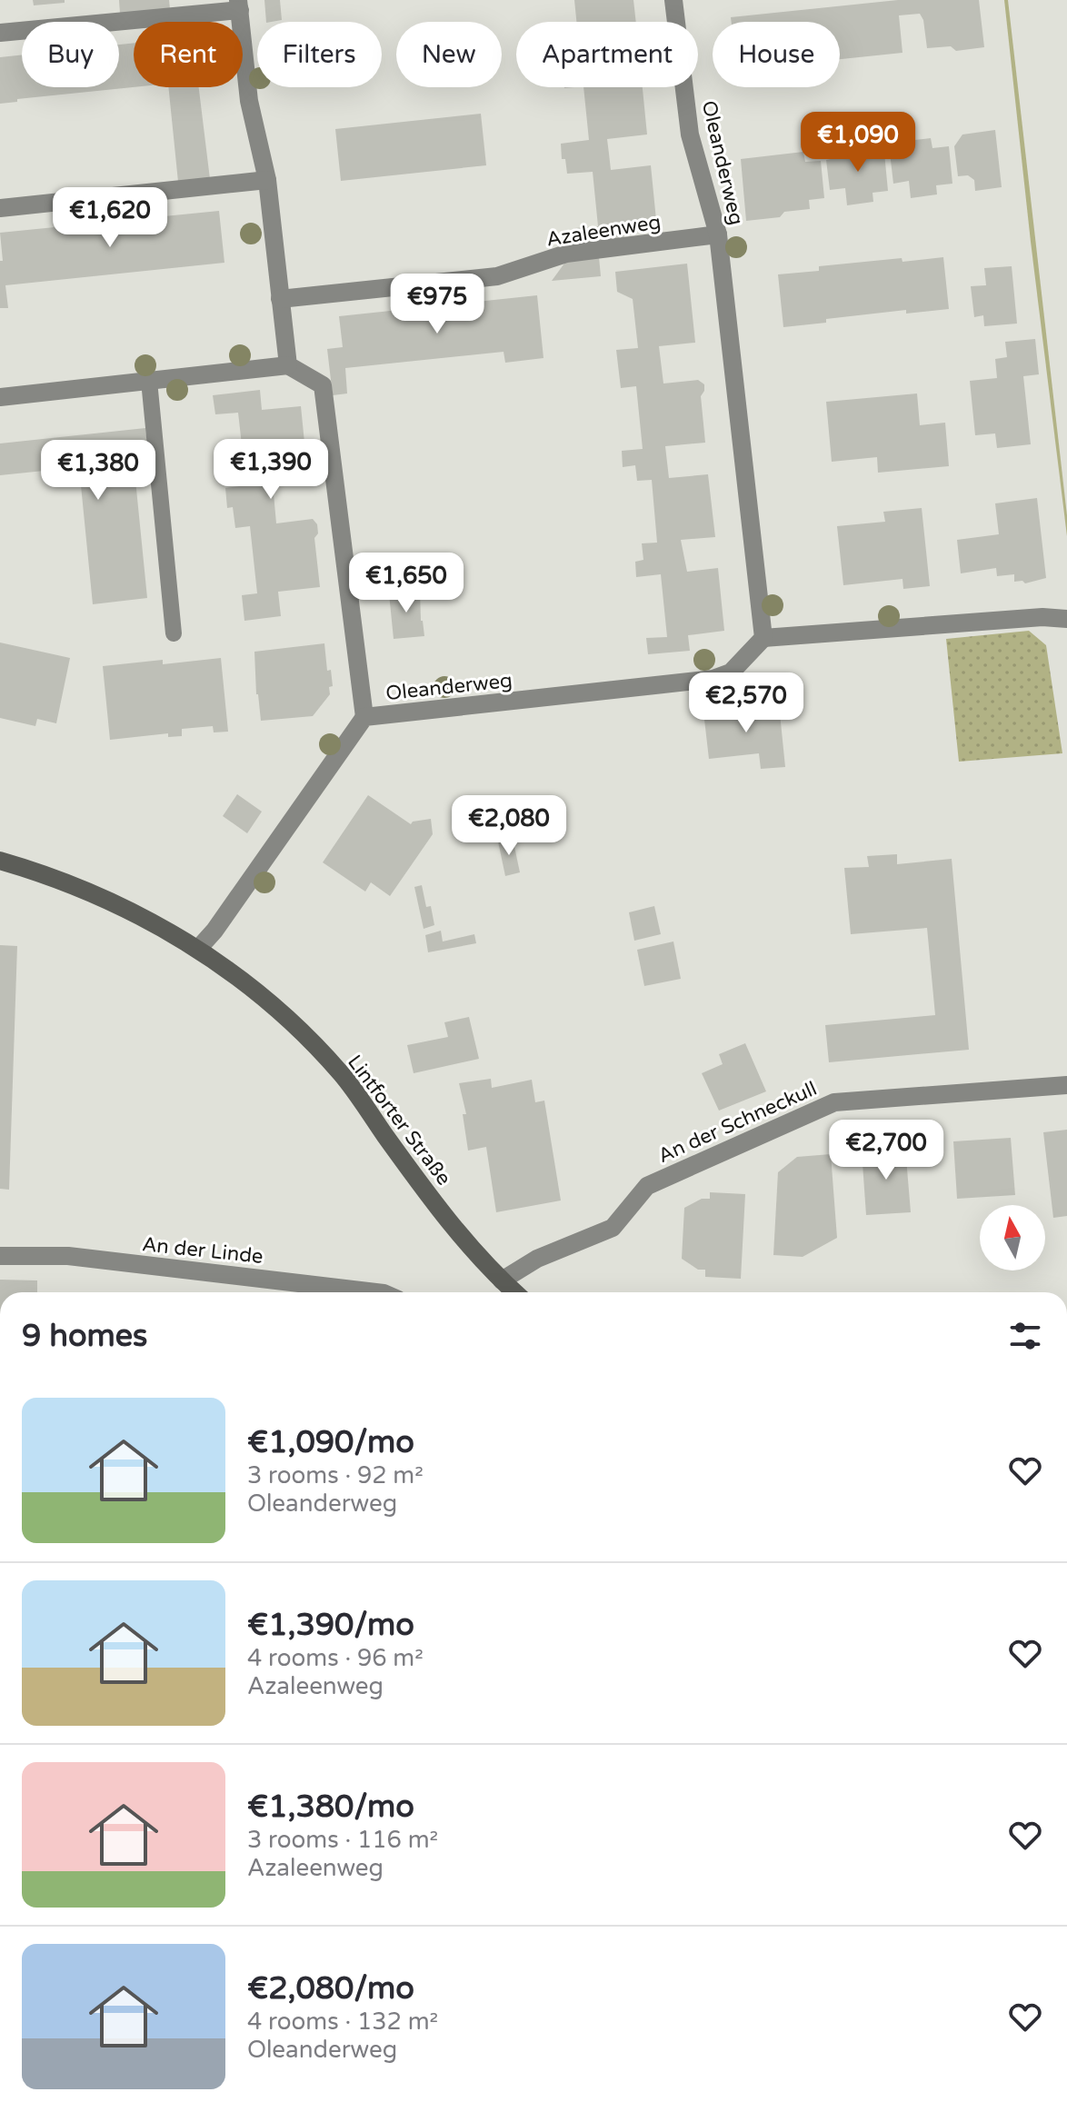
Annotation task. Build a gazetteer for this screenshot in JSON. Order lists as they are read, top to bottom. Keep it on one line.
{"streets":{"street":["Oleanderweg","Azaleenweg","Lintforter Straße","An der Schneckull","An der Linde"]},"crossings":[["Oleanderweg","Azaleenweg"],["Oleanderweg","Lintforter Straße"],["Lintforter Straße","An der Schneckull"]],"north":"top","page":{"chip":["Buy","Rent","Filters","New","Apartment","House"],"price":["€1,090","€1,620","€975","€1,390","€1,380","€1,650","€2,570","€2,080","€2,700"],"heading":"9 homes","list":[{"name":"€1,090/mo","note":"3 rooms · 92 m² · Oleanderweg"},{"name":"€1,390/mo","note":"4 rooms · 96 m² · Azaleenweg"},{"name":"€1,380/mo","note":"3 rooms · 116 m² · Azaleenweg"},{"name":"€2,080/mo","note":"4 rooms · 132 m² · Oleanderweg"}]}}
